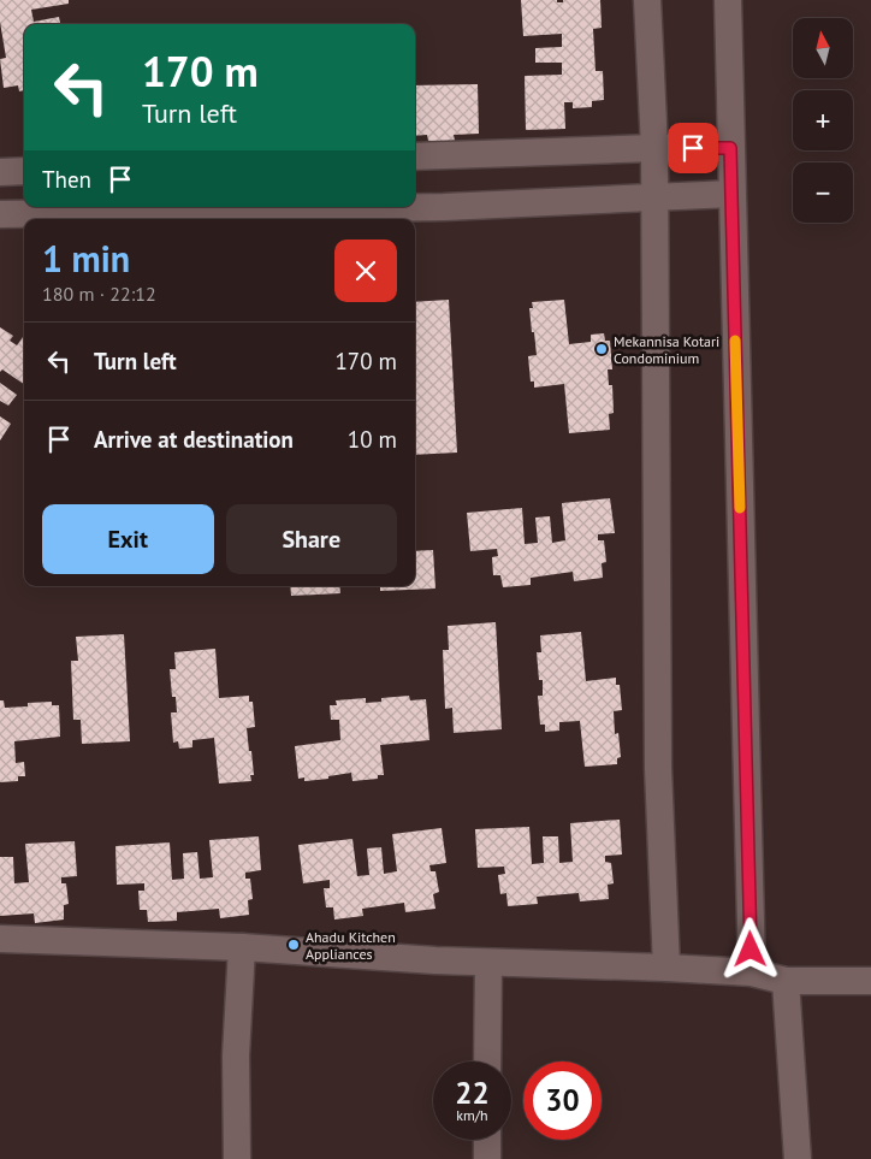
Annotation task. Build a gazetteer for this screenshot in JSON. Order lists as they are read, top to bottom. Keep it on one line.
{"places":["Mekannisa Kotari Condominium","Ahadu Kitchen Appliances"],"north":"top","page":{"map_buttons":["+","−"],"turn":["170 m","Turn left"],"then":"Then","heading":["1 min","180 m · 22:12"],"list":[{"name":"Turn left","value":"170 m"},{"name":"Arrive at destination","value":"10 m"}],"buttons":["Exit","Share"],"speed":"22 km/h","limit":"30"}}
